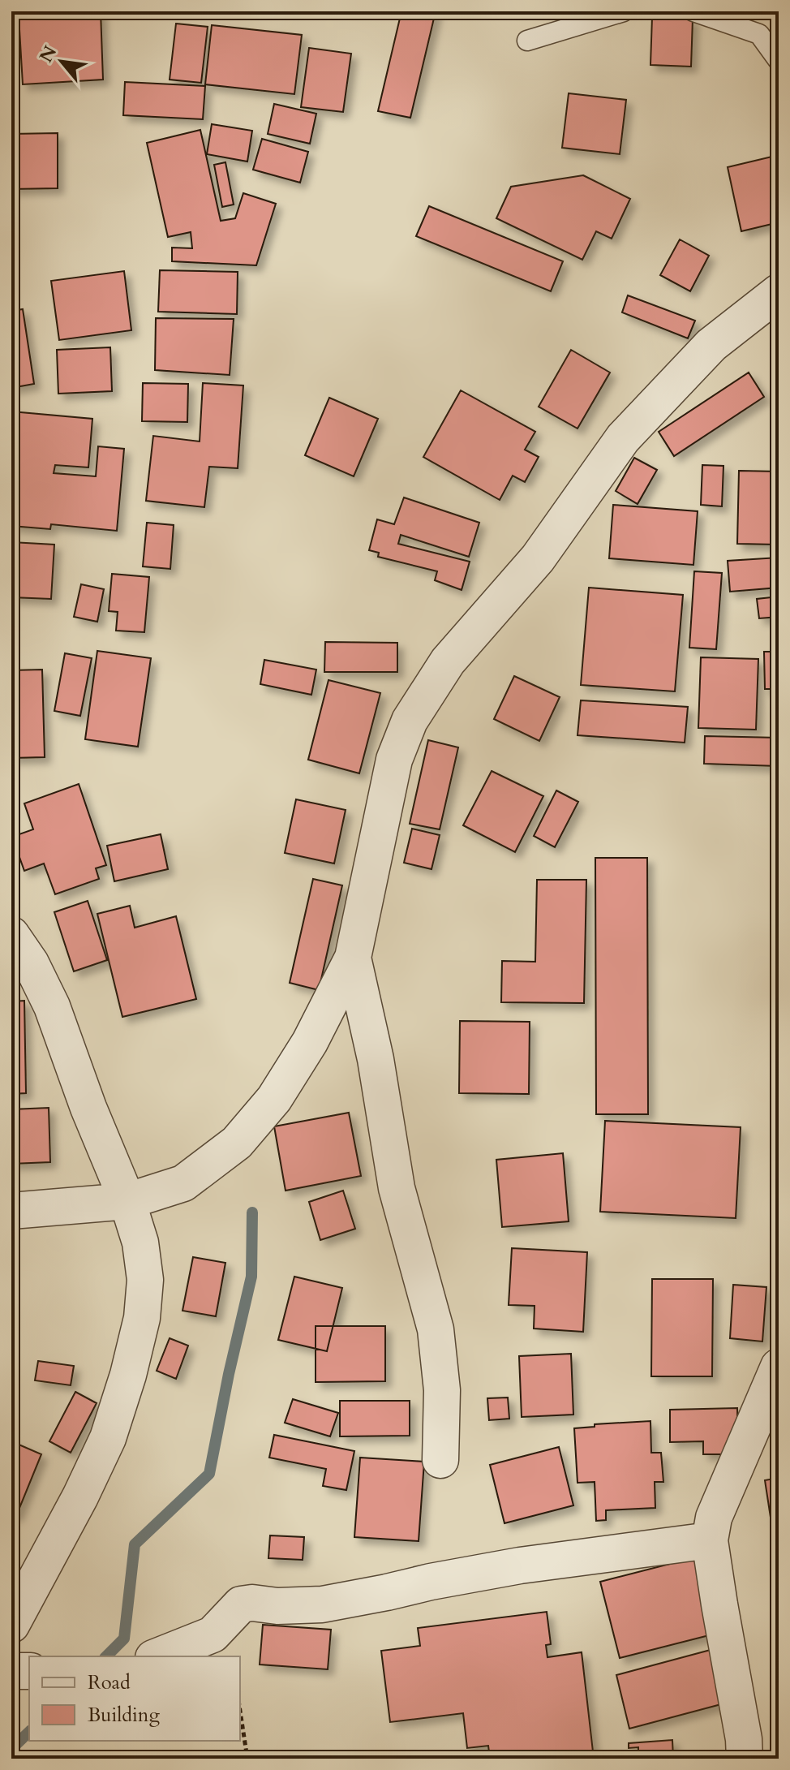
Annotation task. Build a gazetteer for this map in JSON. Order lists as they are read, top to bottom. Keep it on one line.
{"legend":["Road","Building"],"north":"top left"}
